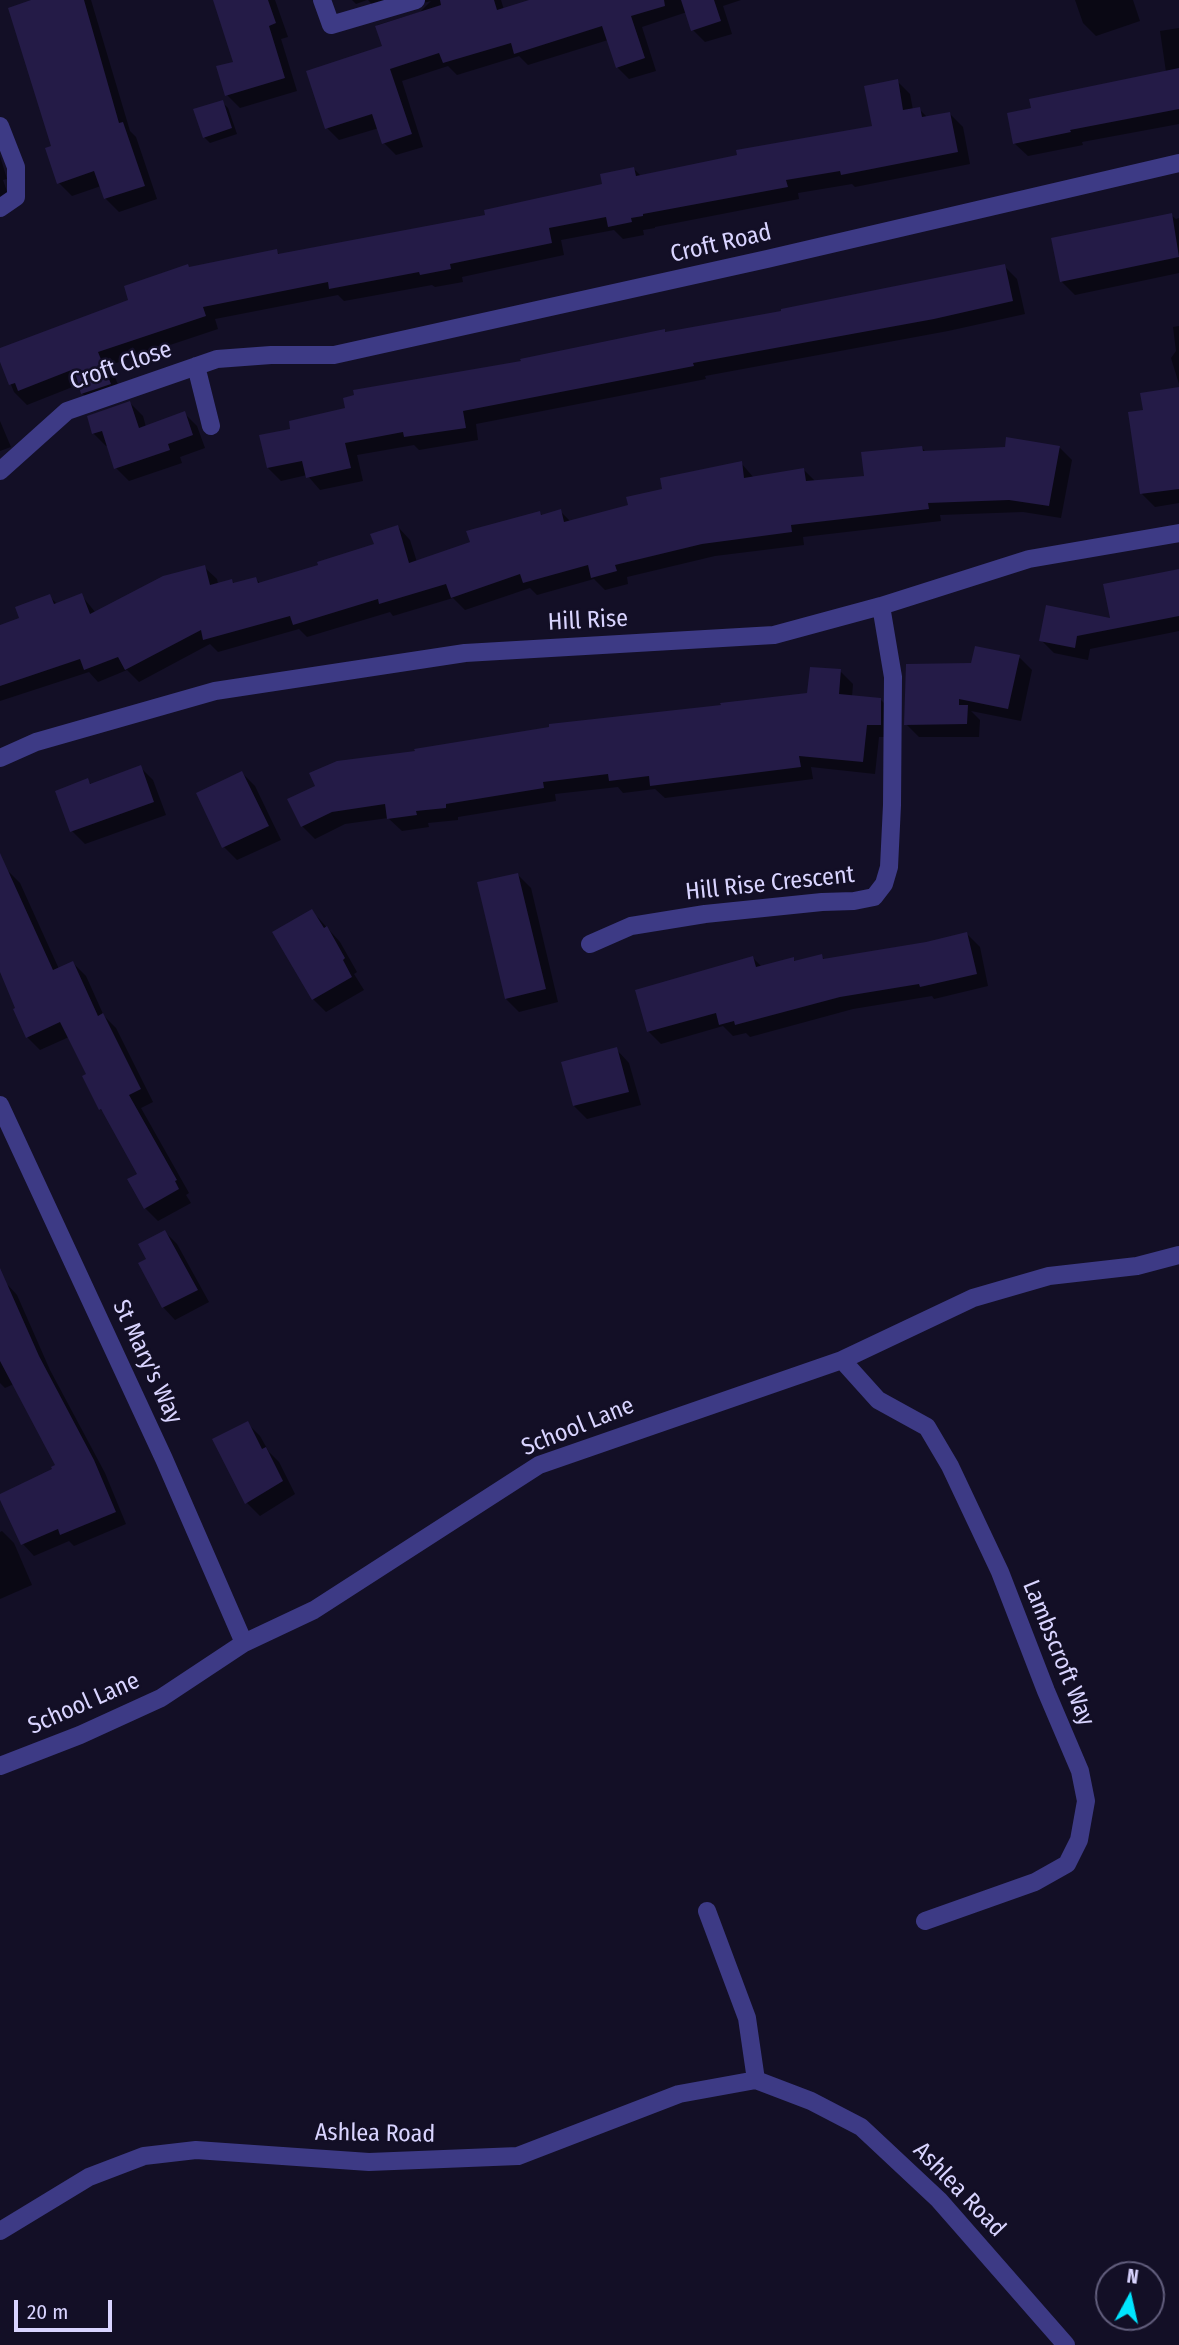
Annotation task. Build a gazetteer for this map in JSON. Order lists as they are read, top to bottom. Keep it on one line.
{"streets":{"street":["Croft Road","Croft Close","Hill Rise","Hill Rise Crescent","St Mary's Way","School Lane","Lambscroft Way","Ashlea Road"]},"crossings":[["Croft Road","Croft Close"],["Hill Rise","Hill Rise Crescent"],["St Mary's Way","School Lane"],["School Lane","Lambscroft Way"]],"scale_bar":"20 m","north":"top"}
